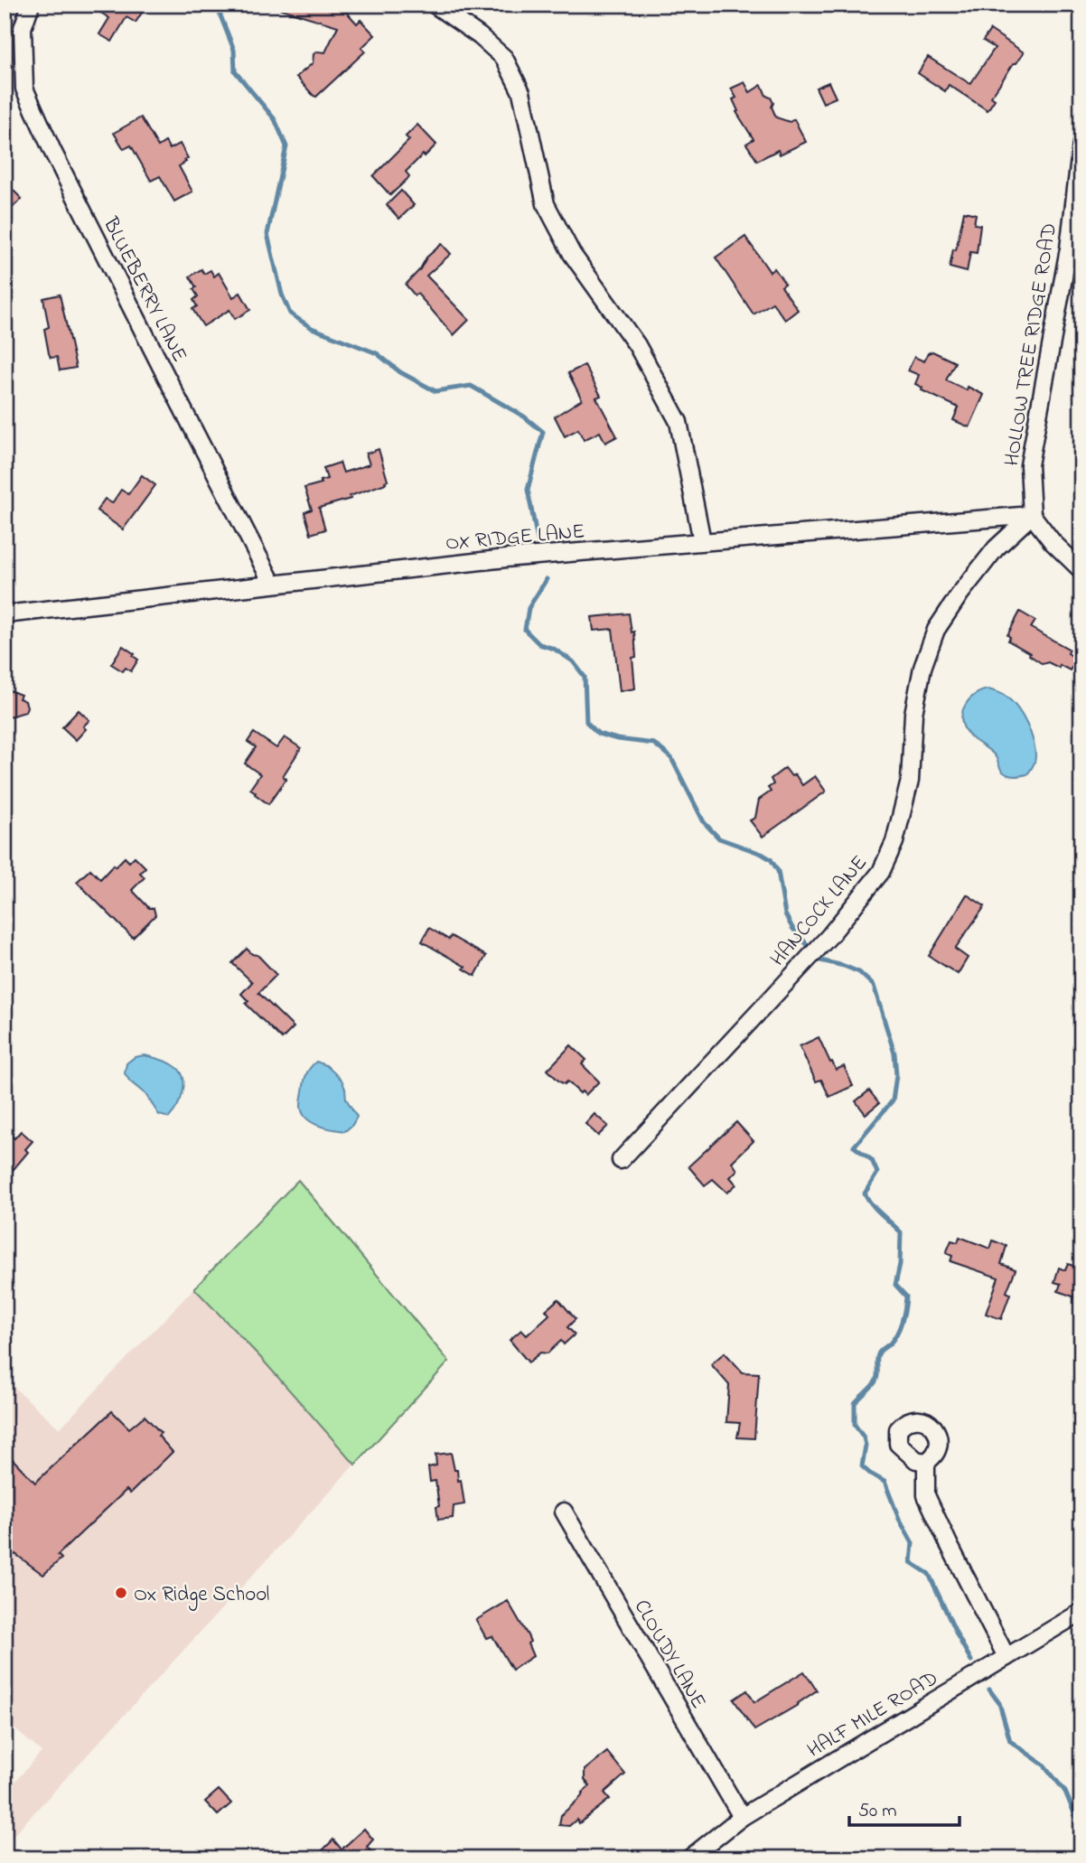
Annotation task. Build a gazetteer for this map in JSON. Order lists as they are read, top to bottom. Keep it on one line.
{"streets":{"street":["BLUEBERRY LANE","HOLLOW TREE RIDGE ROAD","OX RIDGE LANE","HANCOCK LANE","CLOUDY LANE","HALF MILE ROAD"]},"crossings":[["BLUEBERRY LANE","OX RIDGE LANE"],["HOLLOW TREE RIDGE ROAD","OX RIDGE LANE"],["HOLLOW TREE RIDGE ROAD","HANCOCK LANE"],["OX RIDGE LANE","HANCOCK LANE"],["CLOUDY LANE","HALF MILE ROAD"]],"places":["Ox Ridge School"],"scale_bar":"50 m"}
